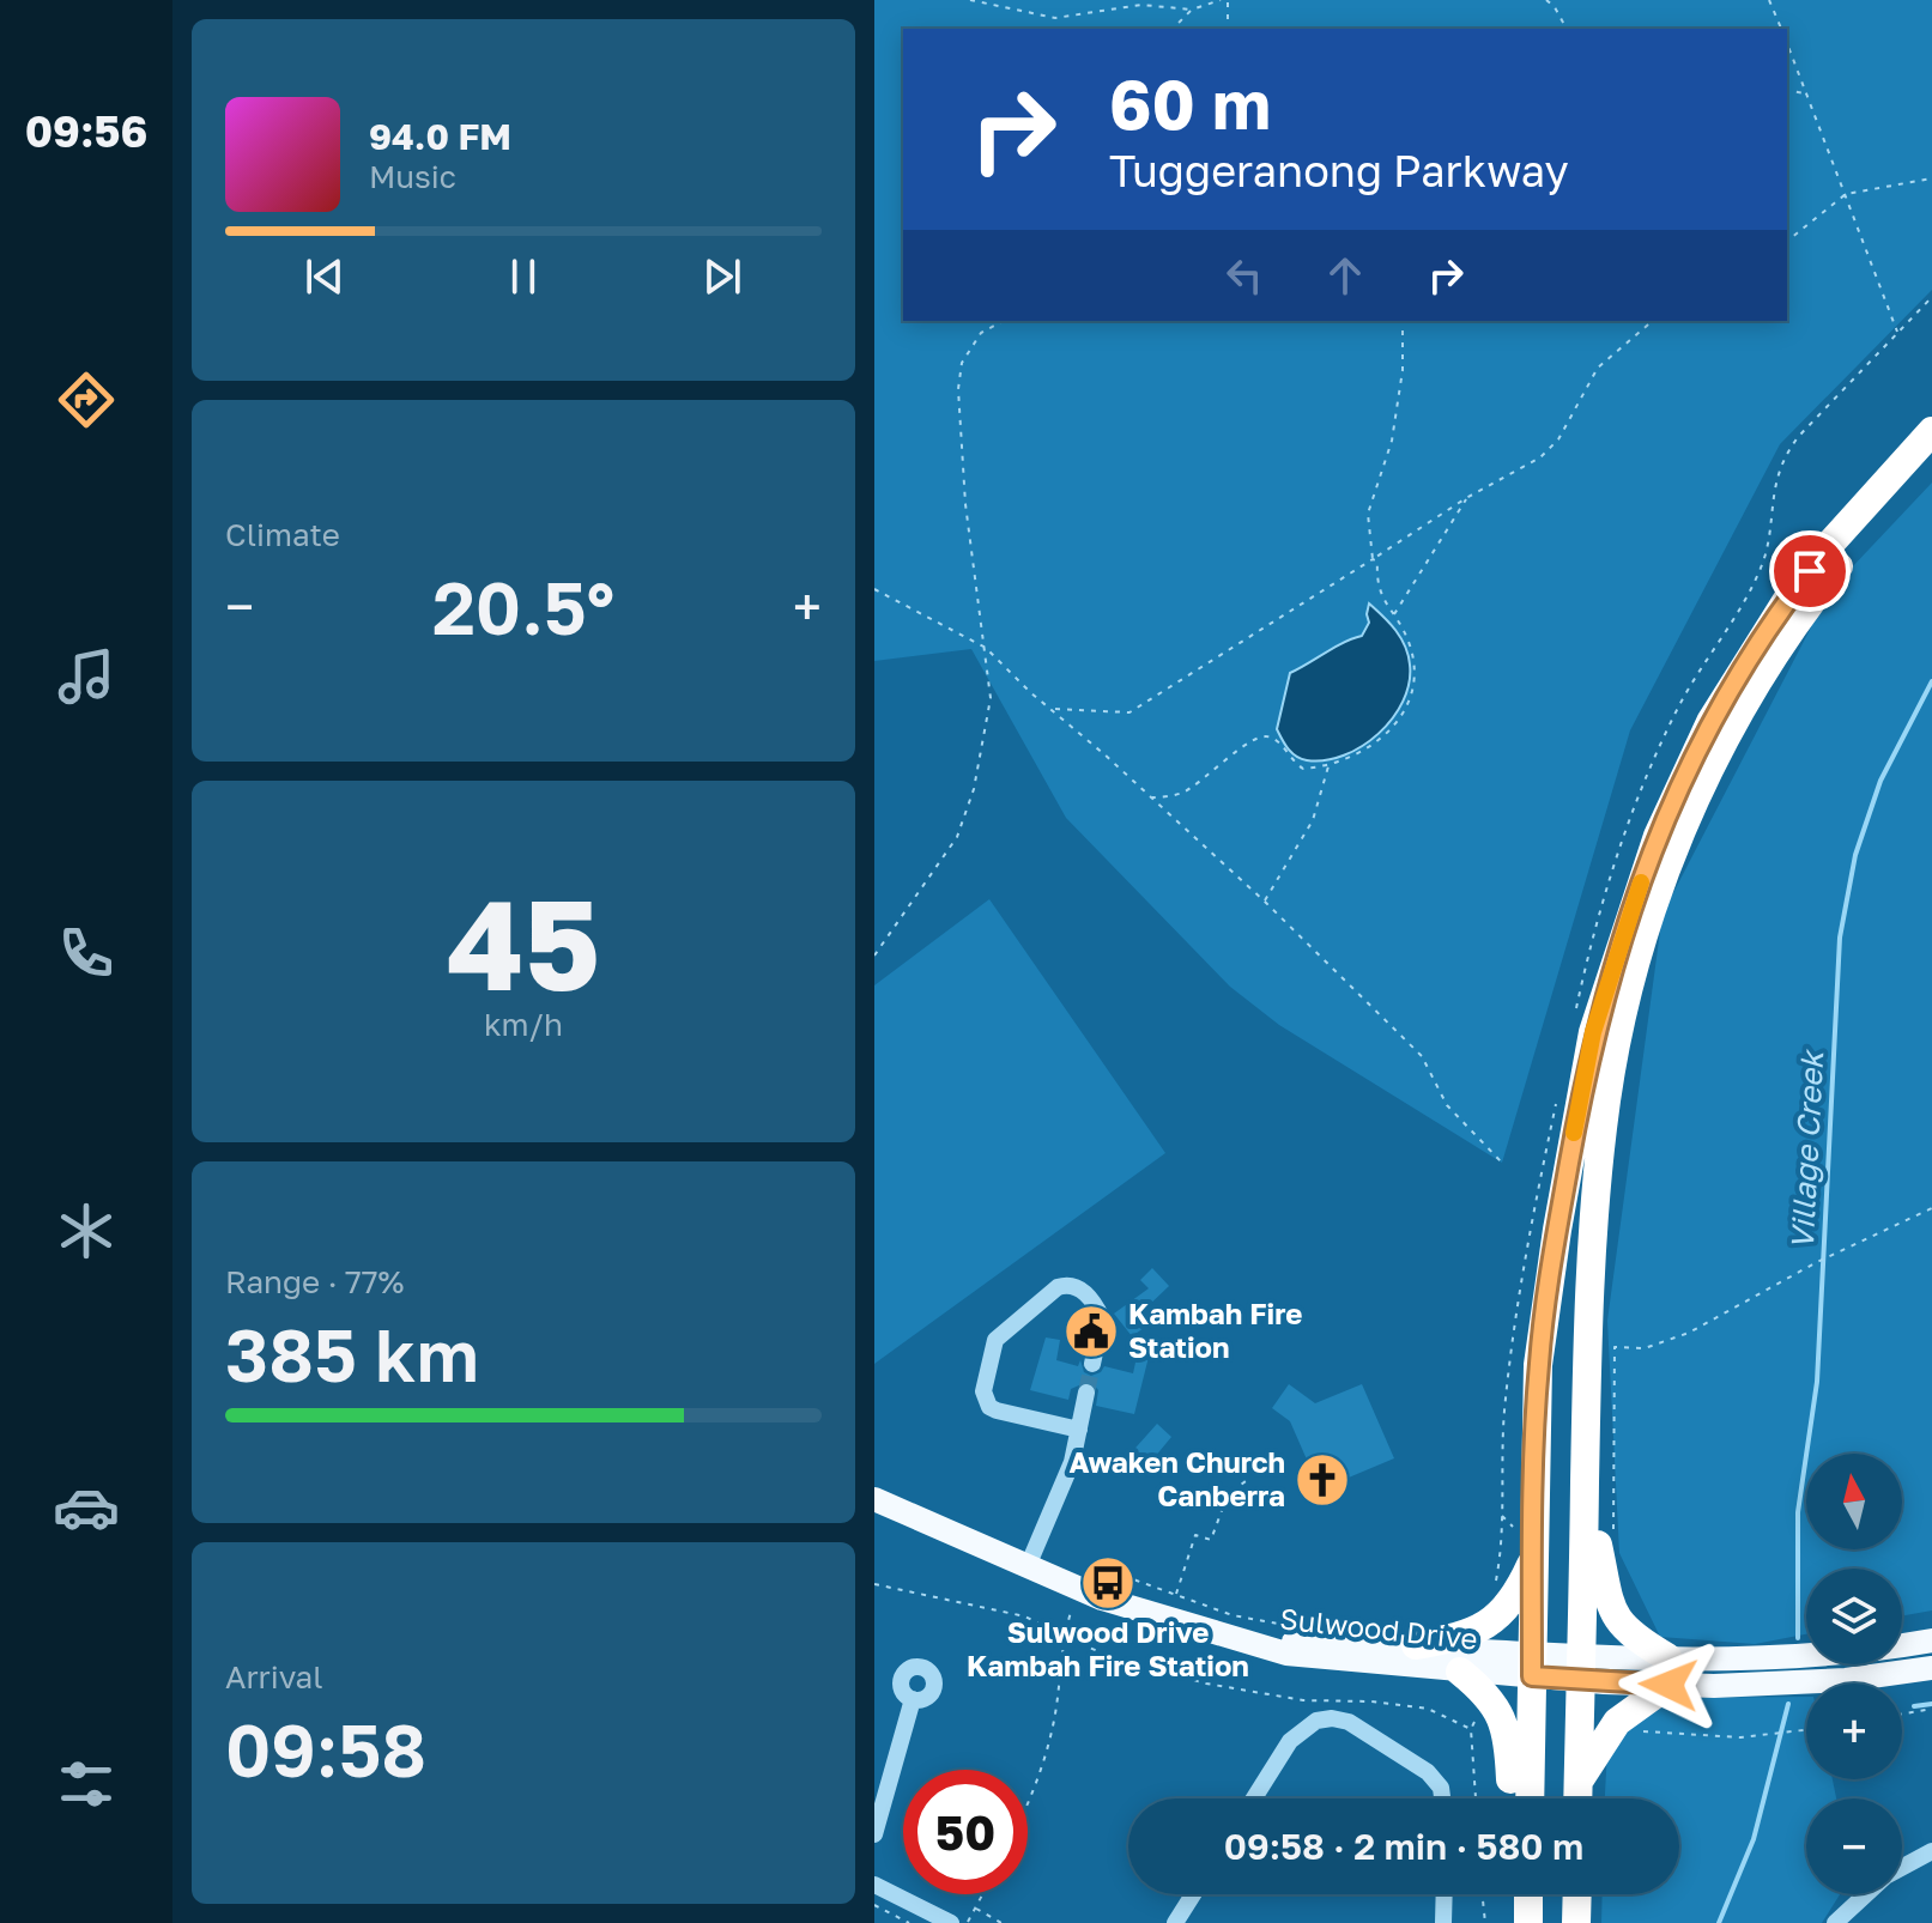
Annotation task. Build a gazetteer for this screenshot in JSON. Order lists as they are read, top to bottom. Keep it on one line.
{"streets":{"main road":["Sulwood Drive"]},"water":["Village Creek"],"places":{"public building":["Kambah Fire Station"],"church":["Awaken Church Canberra"],"bus stop":["Sulwood Drive Kambah Fire Station"]},"north":"top","page":{"tabs":"09:56","turn":["60 m","Tuggeranong Parkway"],"song":["94.0 FM","Music"],"tile":["Climate",["45","km/h"],["Range · 77%","385 km"],["Arrival","09:58"]],"heat":["−","20.5°","+"],"map_buttons":["+","−"],"limit":"50","trip":"09:58 · 2 min · 580 m"}}
